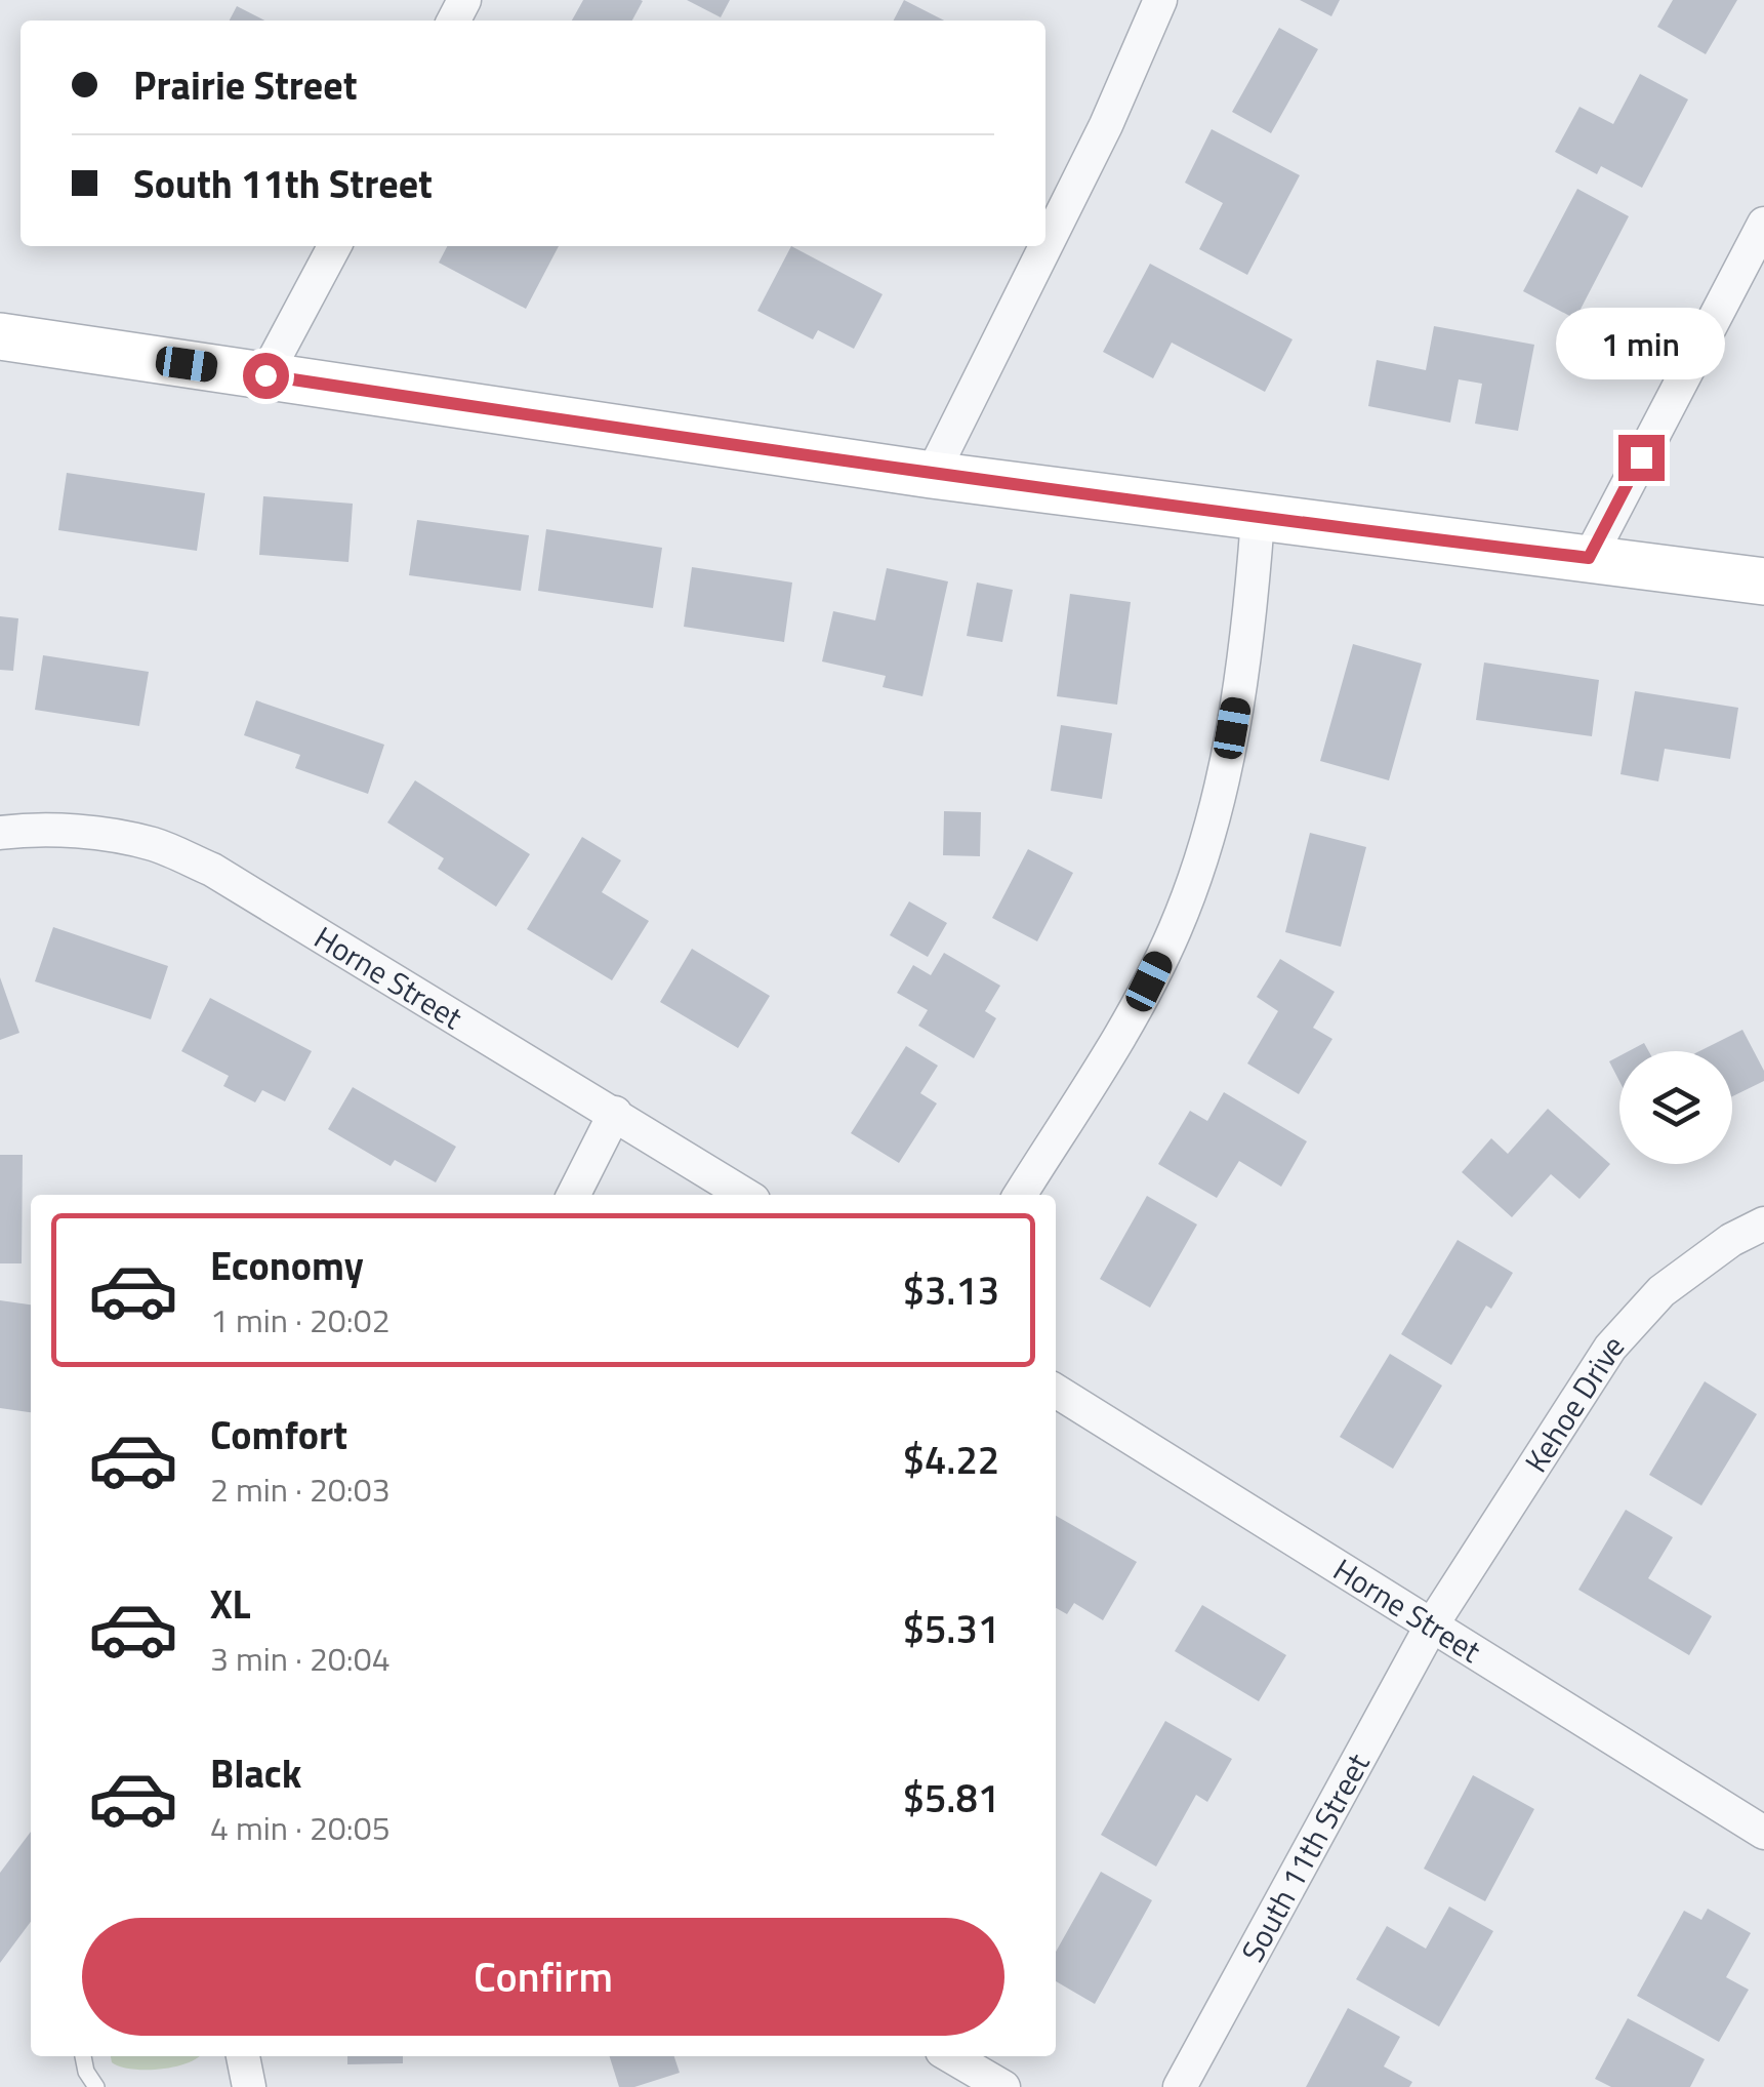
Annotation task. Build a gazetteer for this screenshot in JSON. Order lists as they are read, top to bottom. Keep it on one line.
{"streets":{"street":["Horne Street","Kehoe Drive","South 11th Street"]},"crossings":[["Horne Street","Kehoe Drive"],["Horne Street","South 11th Street"],["Kehoe Drive","South 11th Street"]],"page":{"banner":["Prairie Street","South 11th Street"],"bubble":"1 min","list":[{"name":"Economy","note":"1 min · 20:02","value":"$3.13"},{"name":"Comfort","note":"2 min · 20:03","value":"$4.22"},{"name":"XL","note":"3 min · 20:04","value":"$5.31"},{"name":"Black","note":"4 min · 20:05","value":"$5.81"}],"buttons":"Confirm"}}
